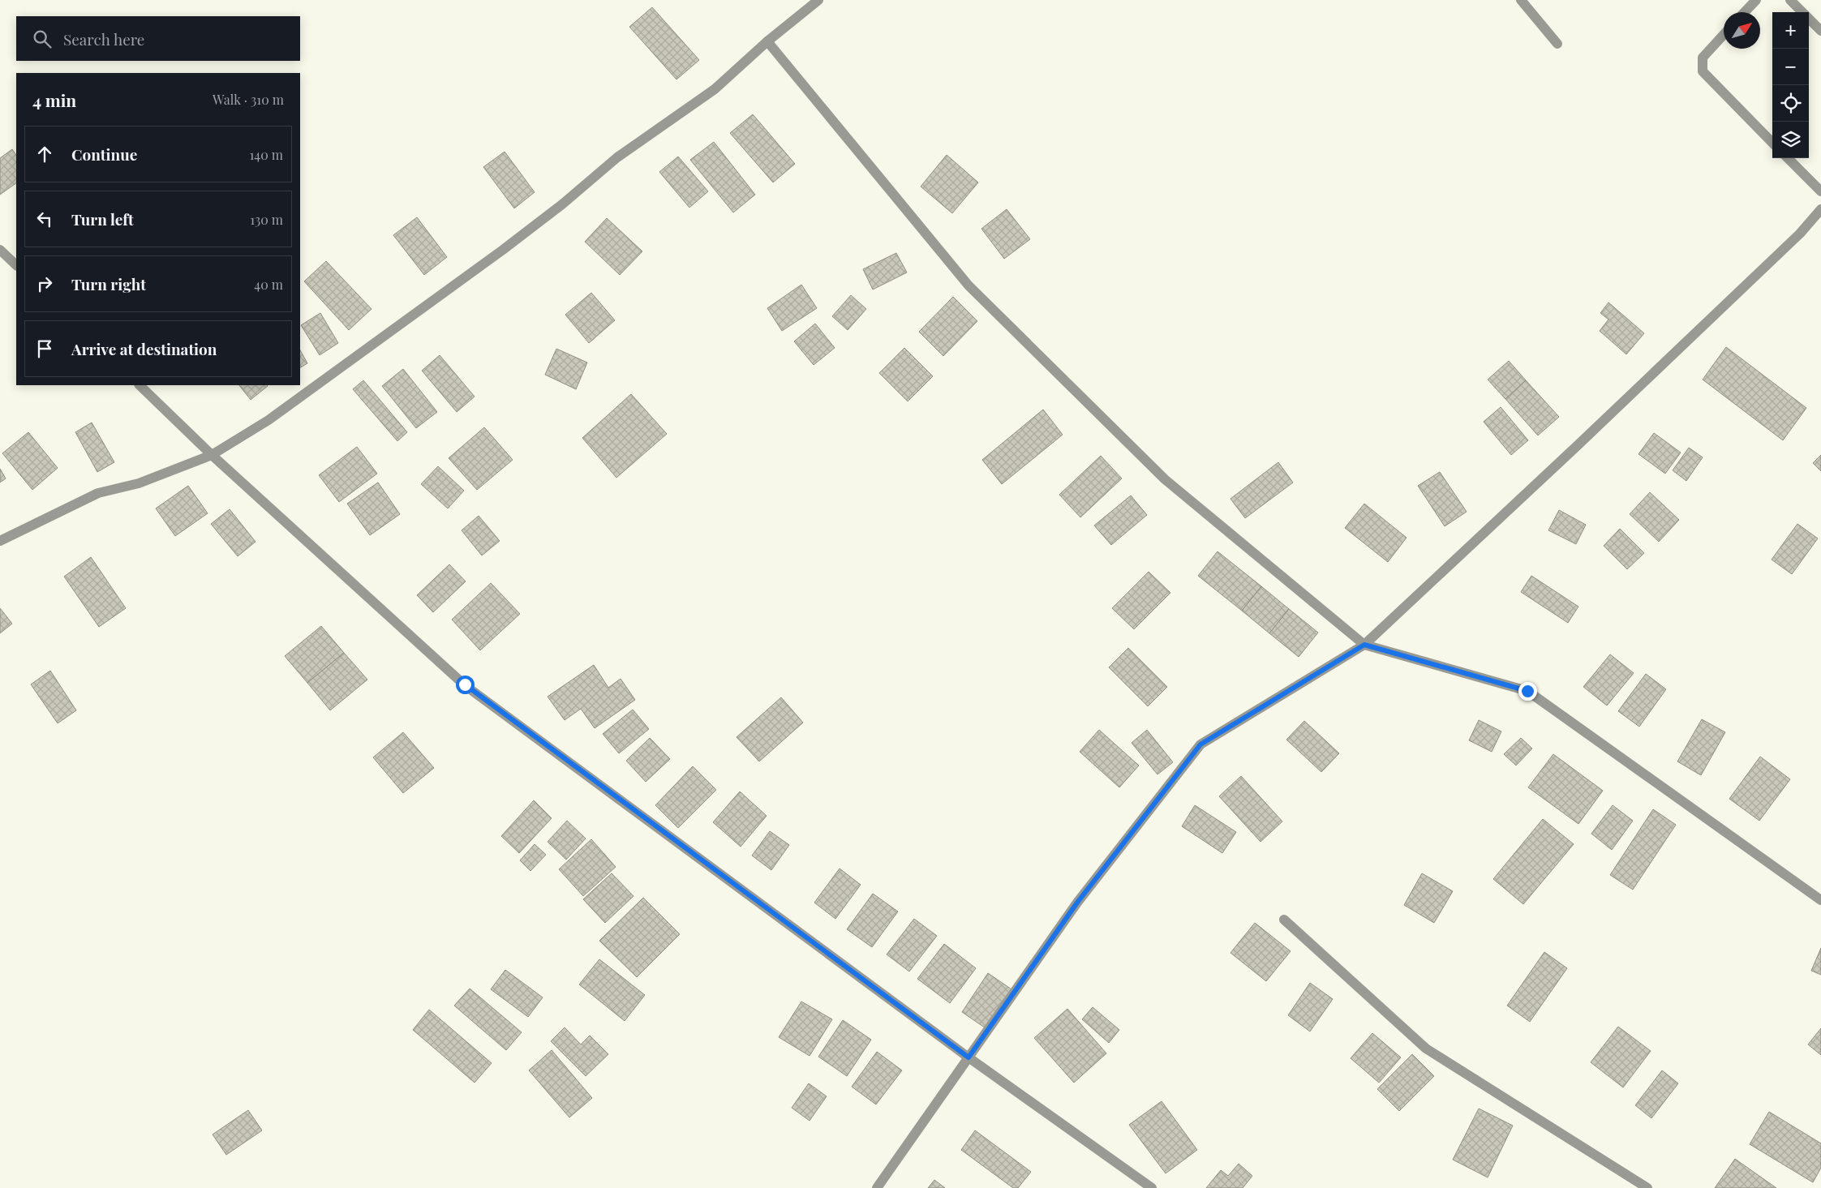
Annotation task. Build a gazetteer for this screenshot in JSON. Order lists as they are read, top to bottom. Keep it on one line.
{"north":"top right","page":{"map_buttons":["+","−"],"search":"Search here","heading":["4 min","Walk · 310 m"],"list":[["Continue","140 m"],["Turn left","130 m"],["Turn right","40 m"],"Arrive at destination"]}}
